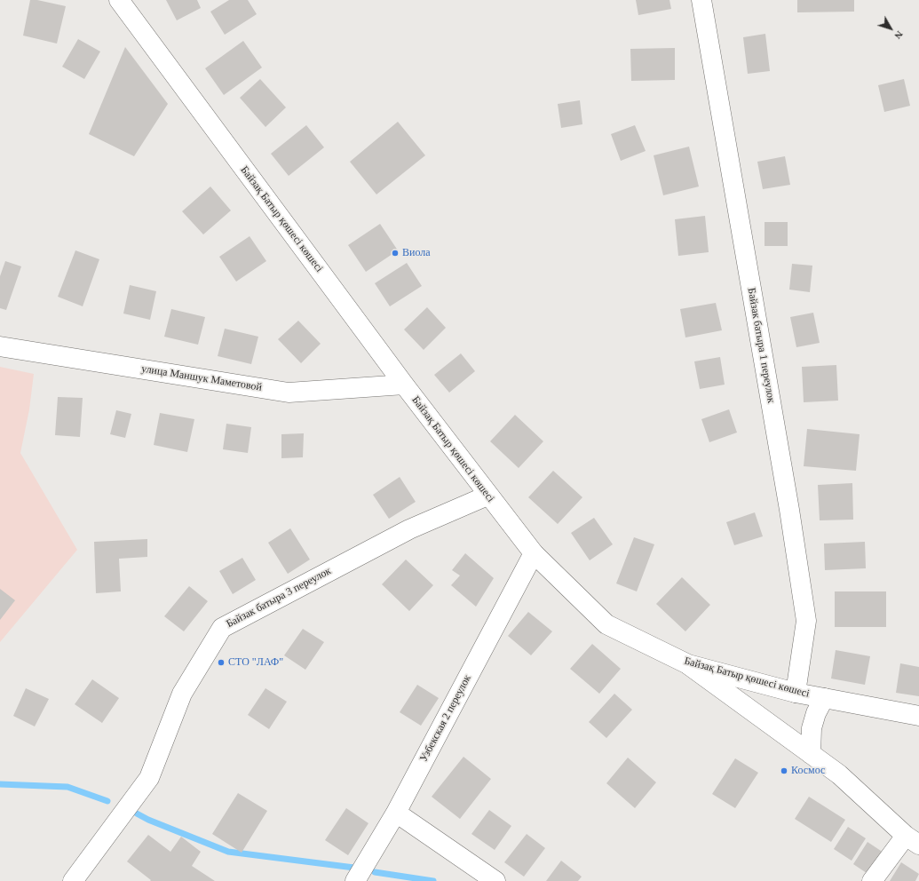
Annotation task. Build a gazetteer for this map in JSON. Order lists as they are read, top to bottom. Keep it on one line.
{"streets":{"street":["Байзақ Батыр қөшесі көшесі","Байзак батыра 1 переулок","улица Маншук Маметовой","Байзак батыра 3 переулок","Узбекская 2 переулок"]},"crossings":[["Байзақ Батыр қөшесі көшесі","Байзак батыра 1 переулок"],["Байзақ Батыр қөшесі көшесі","улица Маншук Маметовой"],["Байзақ Батыр қөшесі көшесі","Байзак батыра 3 переулок"],["Байзақ Батыр қөшесі көшесі","Узбекская 2 переулок"]],"places":["Виола","СТО \"ЛАФ\"","Космос"],"north":"bottom right"}
